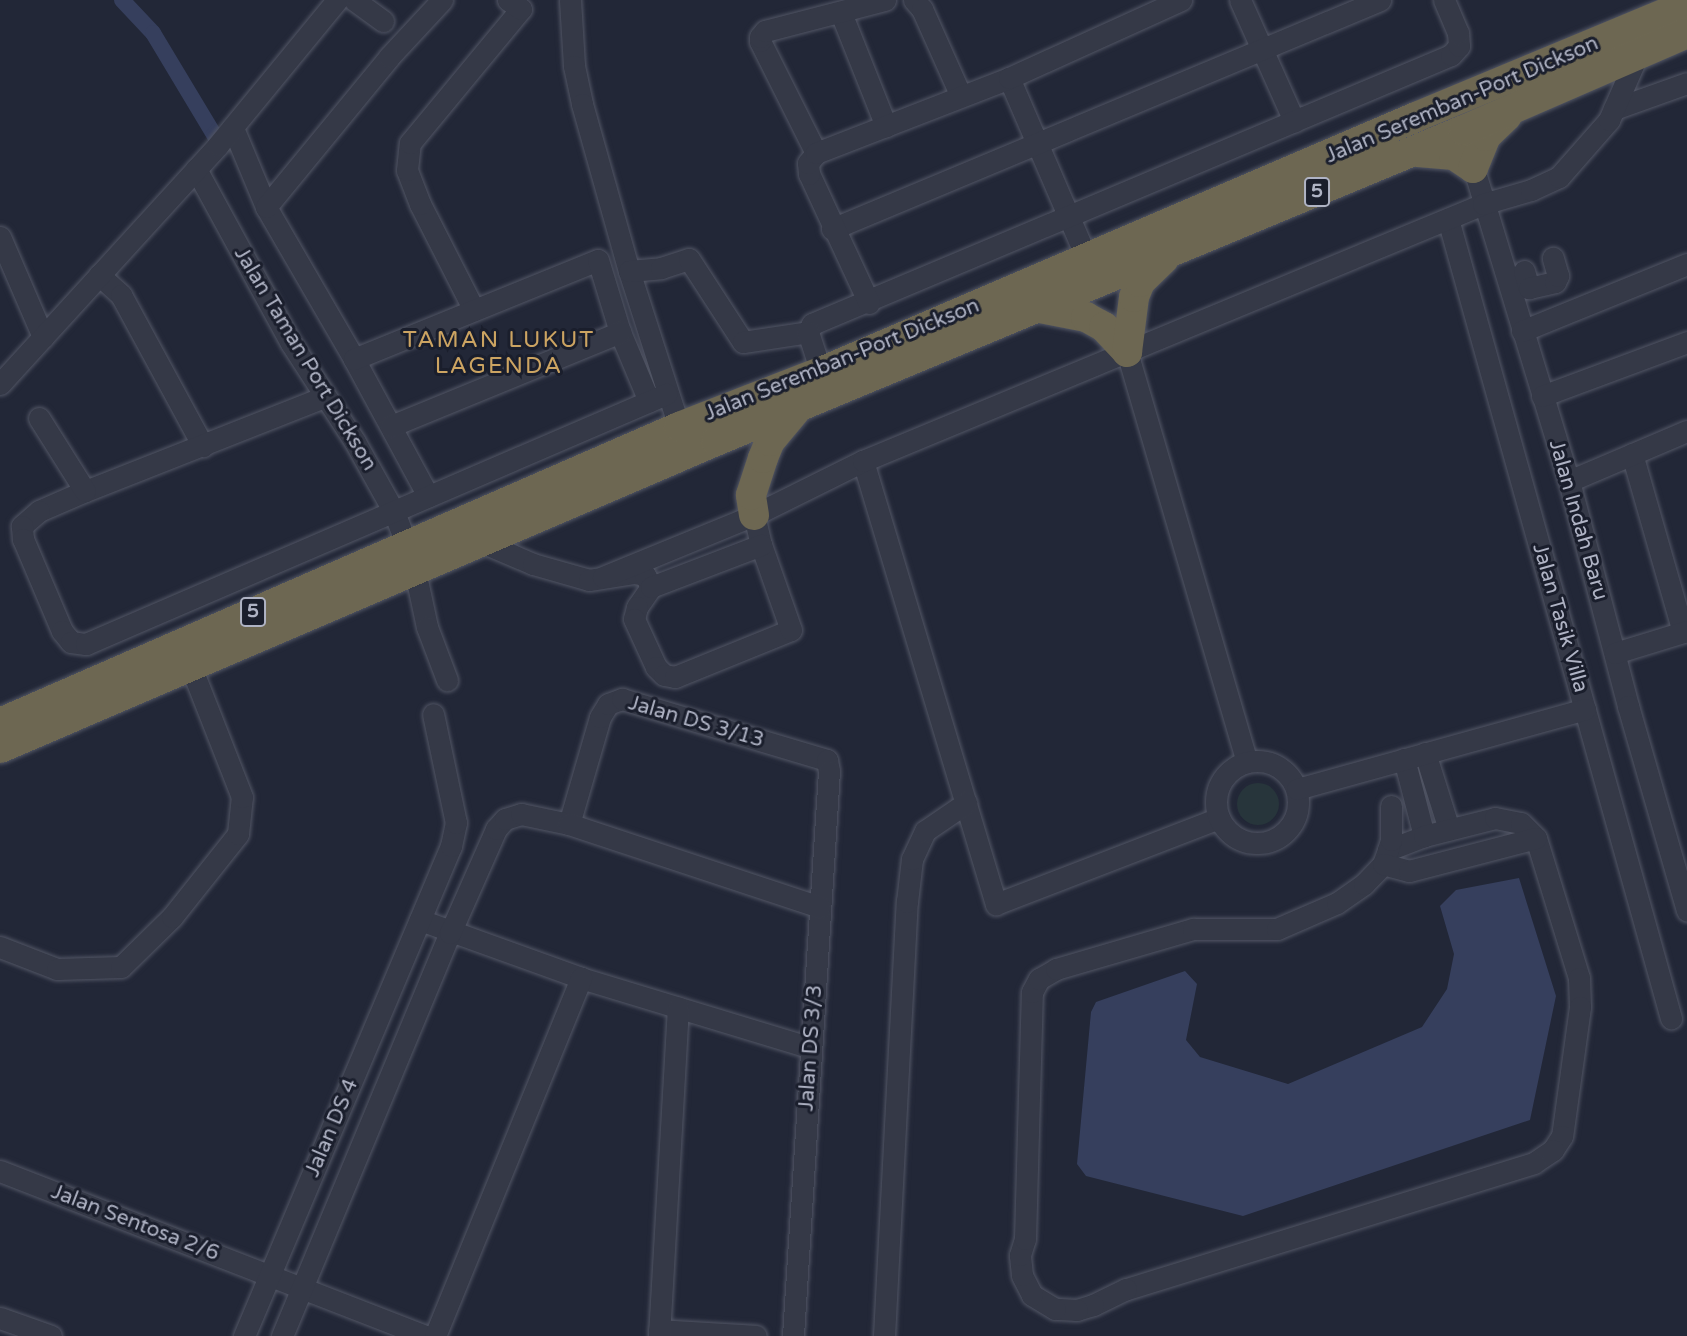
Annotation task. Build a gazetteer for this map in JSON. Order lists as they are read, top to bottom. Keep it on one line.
{"streets":{"highway":["Jalan Seremban-Port Dickson","5"],"street":["Jalan Taman Port Dickson","Jalan Indah Baru","Jalan Tasik Villa","Jalan DS 3/13","Jalan DS 3/3","Jalan DS 4","Jalan Sentosa 2/6"]},"crossings":[["Jalan Seremban-Port Dickson","Jalan Taman Port Dickson"],["Jalan Seremban-Port Dickson","Jalan Indah Baru"],["Jalan DS 3/13","Jalan DS 3/3"],["Jalan DS 3/13","Jalan DS 4"],["Jalan DS 3/3","Jalan DS 4"],["Jalan DS 4","Jalan Sentosa 2/6"]],"districts":["TAMAN LUKUT LAGENDA"]}
